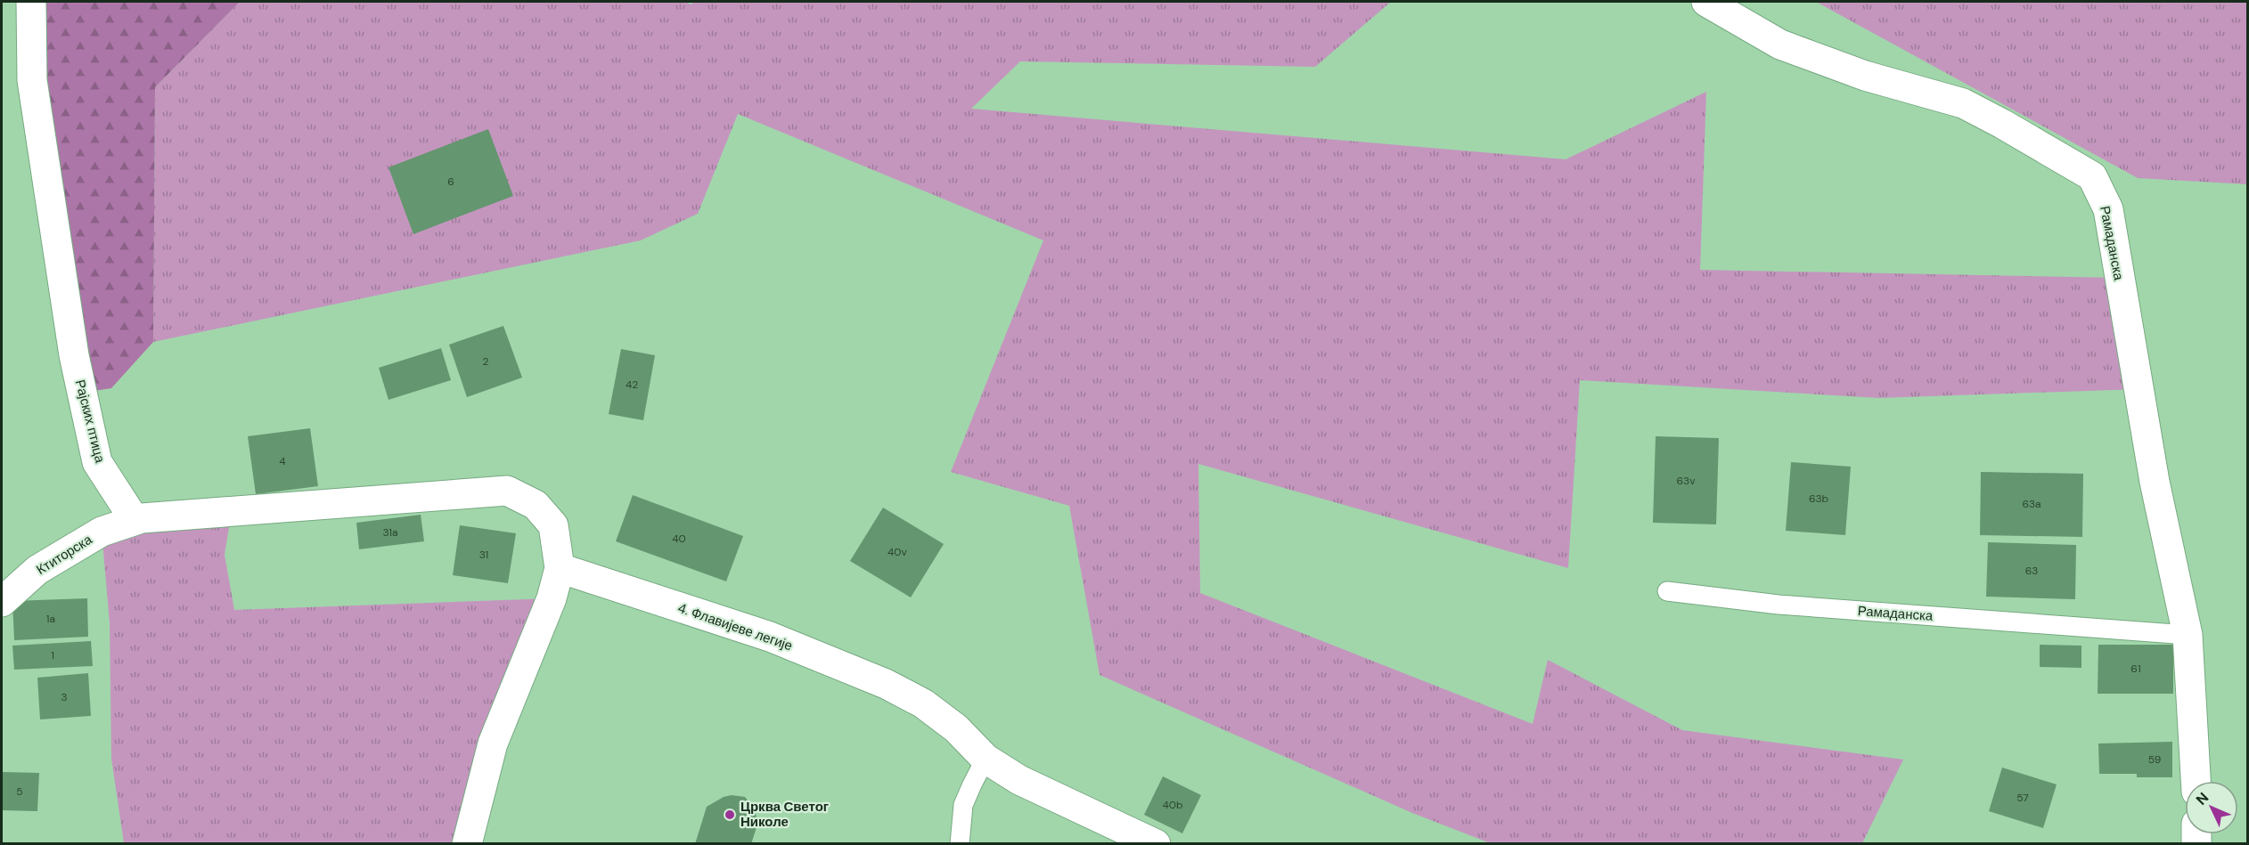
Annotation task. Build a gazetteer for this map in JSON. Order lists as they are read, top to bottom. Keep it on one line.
{"streets":{"street":["Рамаданска","Рајских птица","Ктиторска","4. Флавијеве легије"]},"crossings":[["Рајских птица","Ктиторска"]],"places":["Црква Светог Николе"],"house_numbers":["6","2","42","4","63v","63b","63a","31a","40","40v","31","63","1a","1","61","3","59","5","57","40b"],"north":"top left"}
